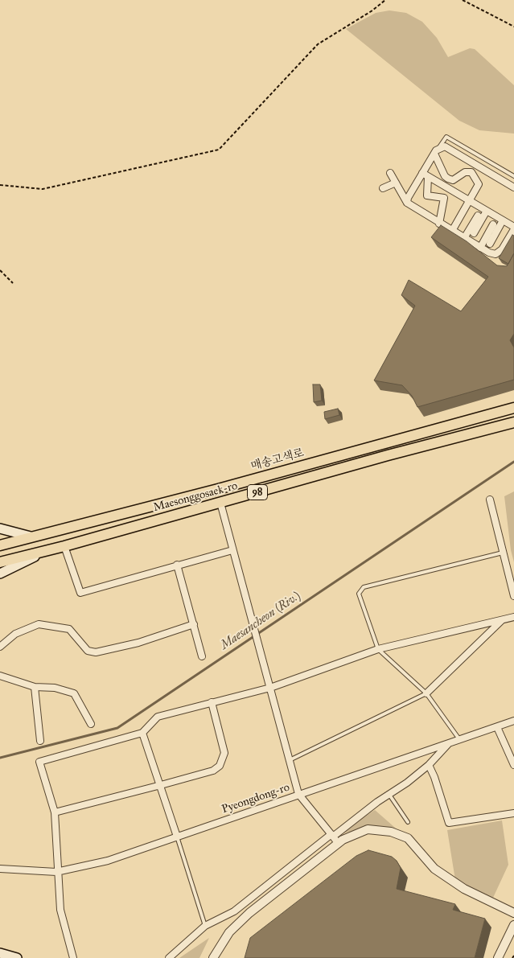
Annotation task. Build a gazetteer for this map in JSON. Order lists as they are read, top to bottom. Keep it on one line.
{"streets":{"main road":["매송고색로","98","Maesonggosaek-ro"],"street":["Pyeongdong-ro"]},"water":["Maesancheon (Riv.)"]}
